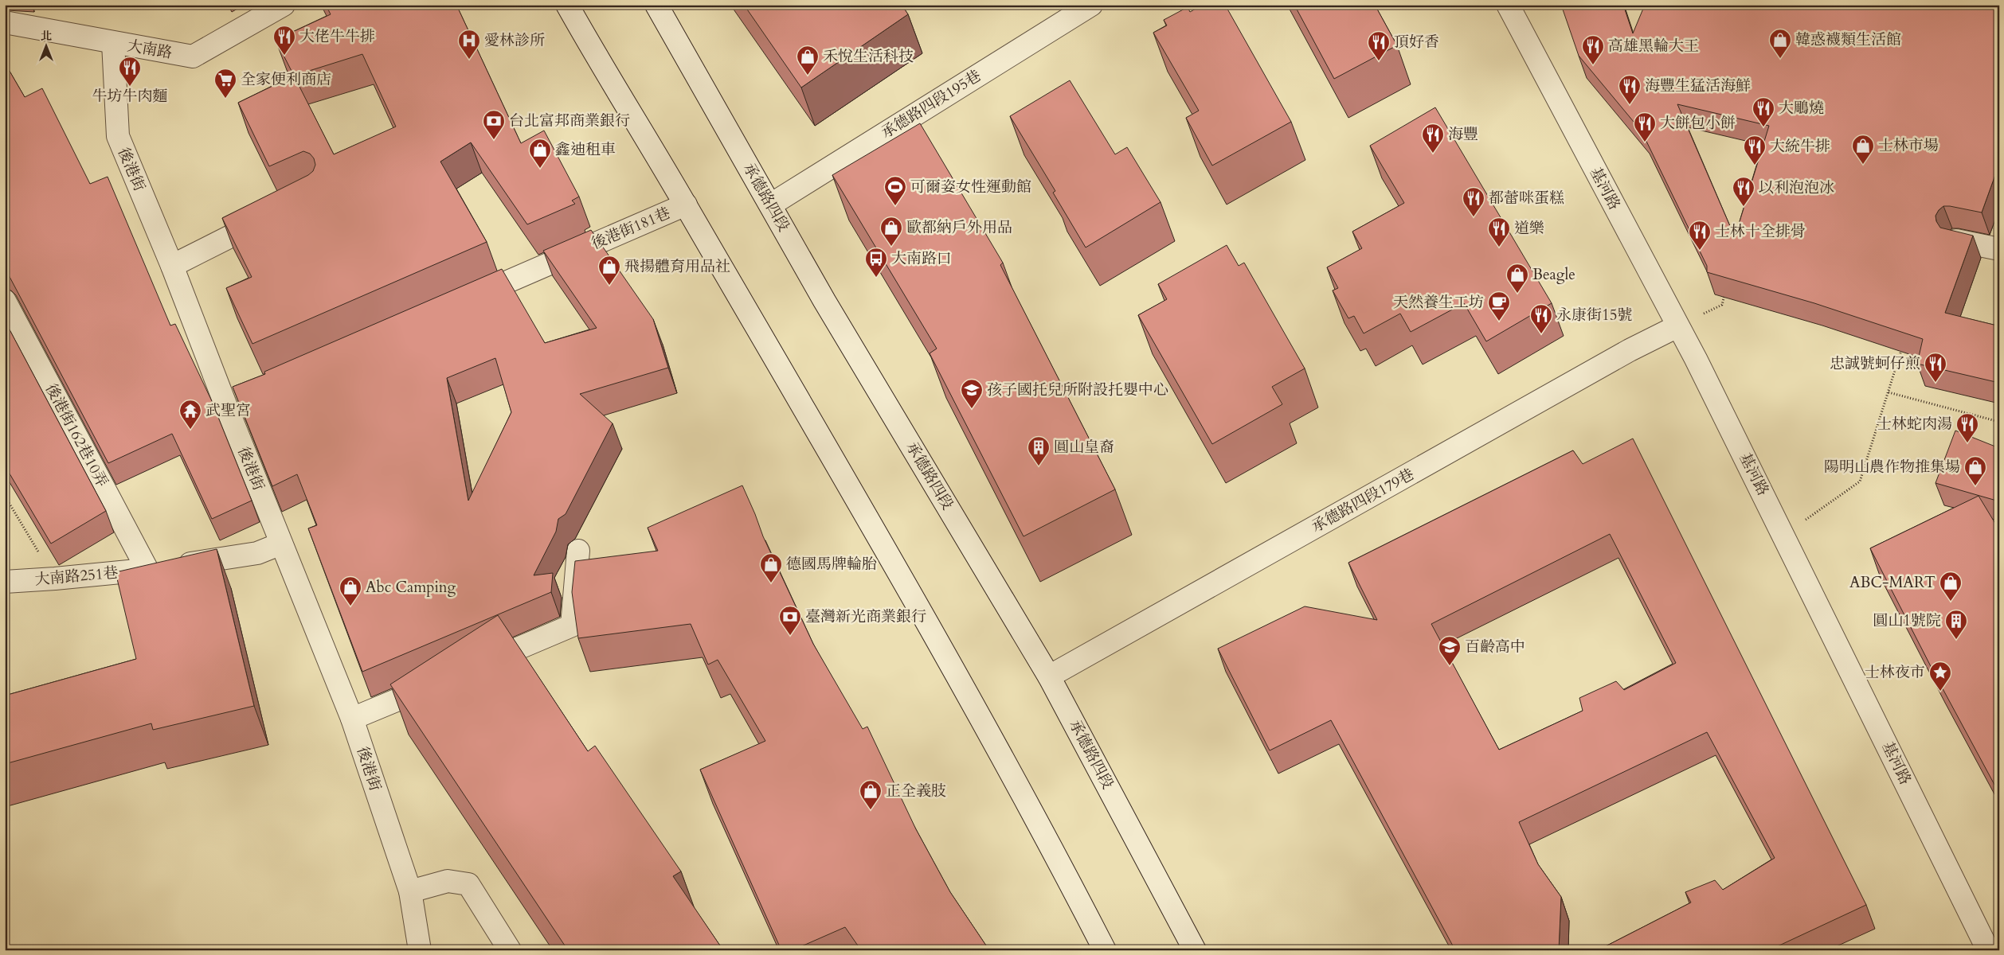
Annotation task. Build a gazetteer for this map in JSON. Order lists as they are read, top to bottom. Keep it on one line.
{"streets":{"street":["大南路","承德路四段195巷","後港街","基河路","承德路四段","後港街181巷","後港街162巷10弄","承德路四段179巷","大南路251巷"]},"crossings":[["大南路","後港街"],["承德路四段195巷","承德路四段"],["後港街","大南路251巷"],["基河路","承德路四段179巷"],["承德路四段","承德路四段179巷"],["後港街162巷10弄","大南路251巷"]],"places":{"restaurant":["大佬牛牛排","頂好香","高雄黑輪大王","牛坊牛肉麵","海豐生猛活海鮮","大鵰燒","大餅包小餅","海豐","大統牛排","以利泡泡冰","都蕾咪蛋糕","道樂","士林十全排骨","永康街15號","忠誠號蚵仔煎","士林蛇肉湯"],"shop":["韓惑襪類生活館","禾悅生活科技","士林市場","鑫迪租車","歐都納戶外用品","飛揚體育用品社","Beagle","陽明山農作物推集場","德國馬牌輪胎","ABC-MART","Abc Camping","正全義肢"],"hospital":["愛林診所"],"supermarket":["全家便利商店"],"bank":["台北富邦商業銀行","臺灣新光商業銀行"],"sports":["可爾姿女性運動館"],"bus stop":["大南路口"],"cafe":["天然養生工坊"],"school or university":["孩子國托兒所附設托嬰中心","百齡高中"],"temple":["武聖宮"],"building":["圓山皇裔","圓山1號院"],"place":["士林夜市"]},"north":"top"}
